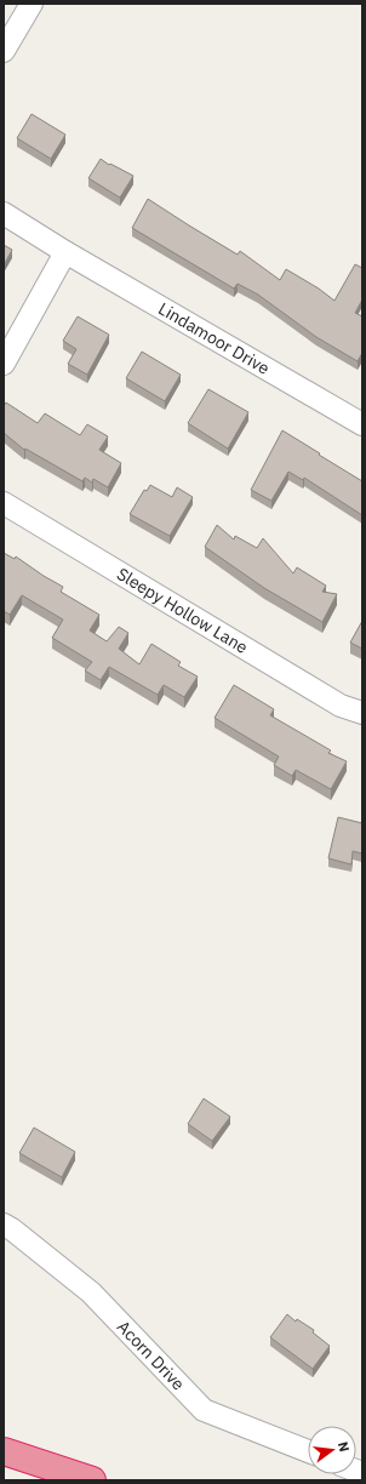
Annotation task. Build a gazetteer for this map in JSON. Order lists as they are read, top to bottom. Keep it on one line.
{"streets":{"street":["Lindamoor Drive","Sleepy Hollow Lane","Acorn Drive"]},"north":"right"}
